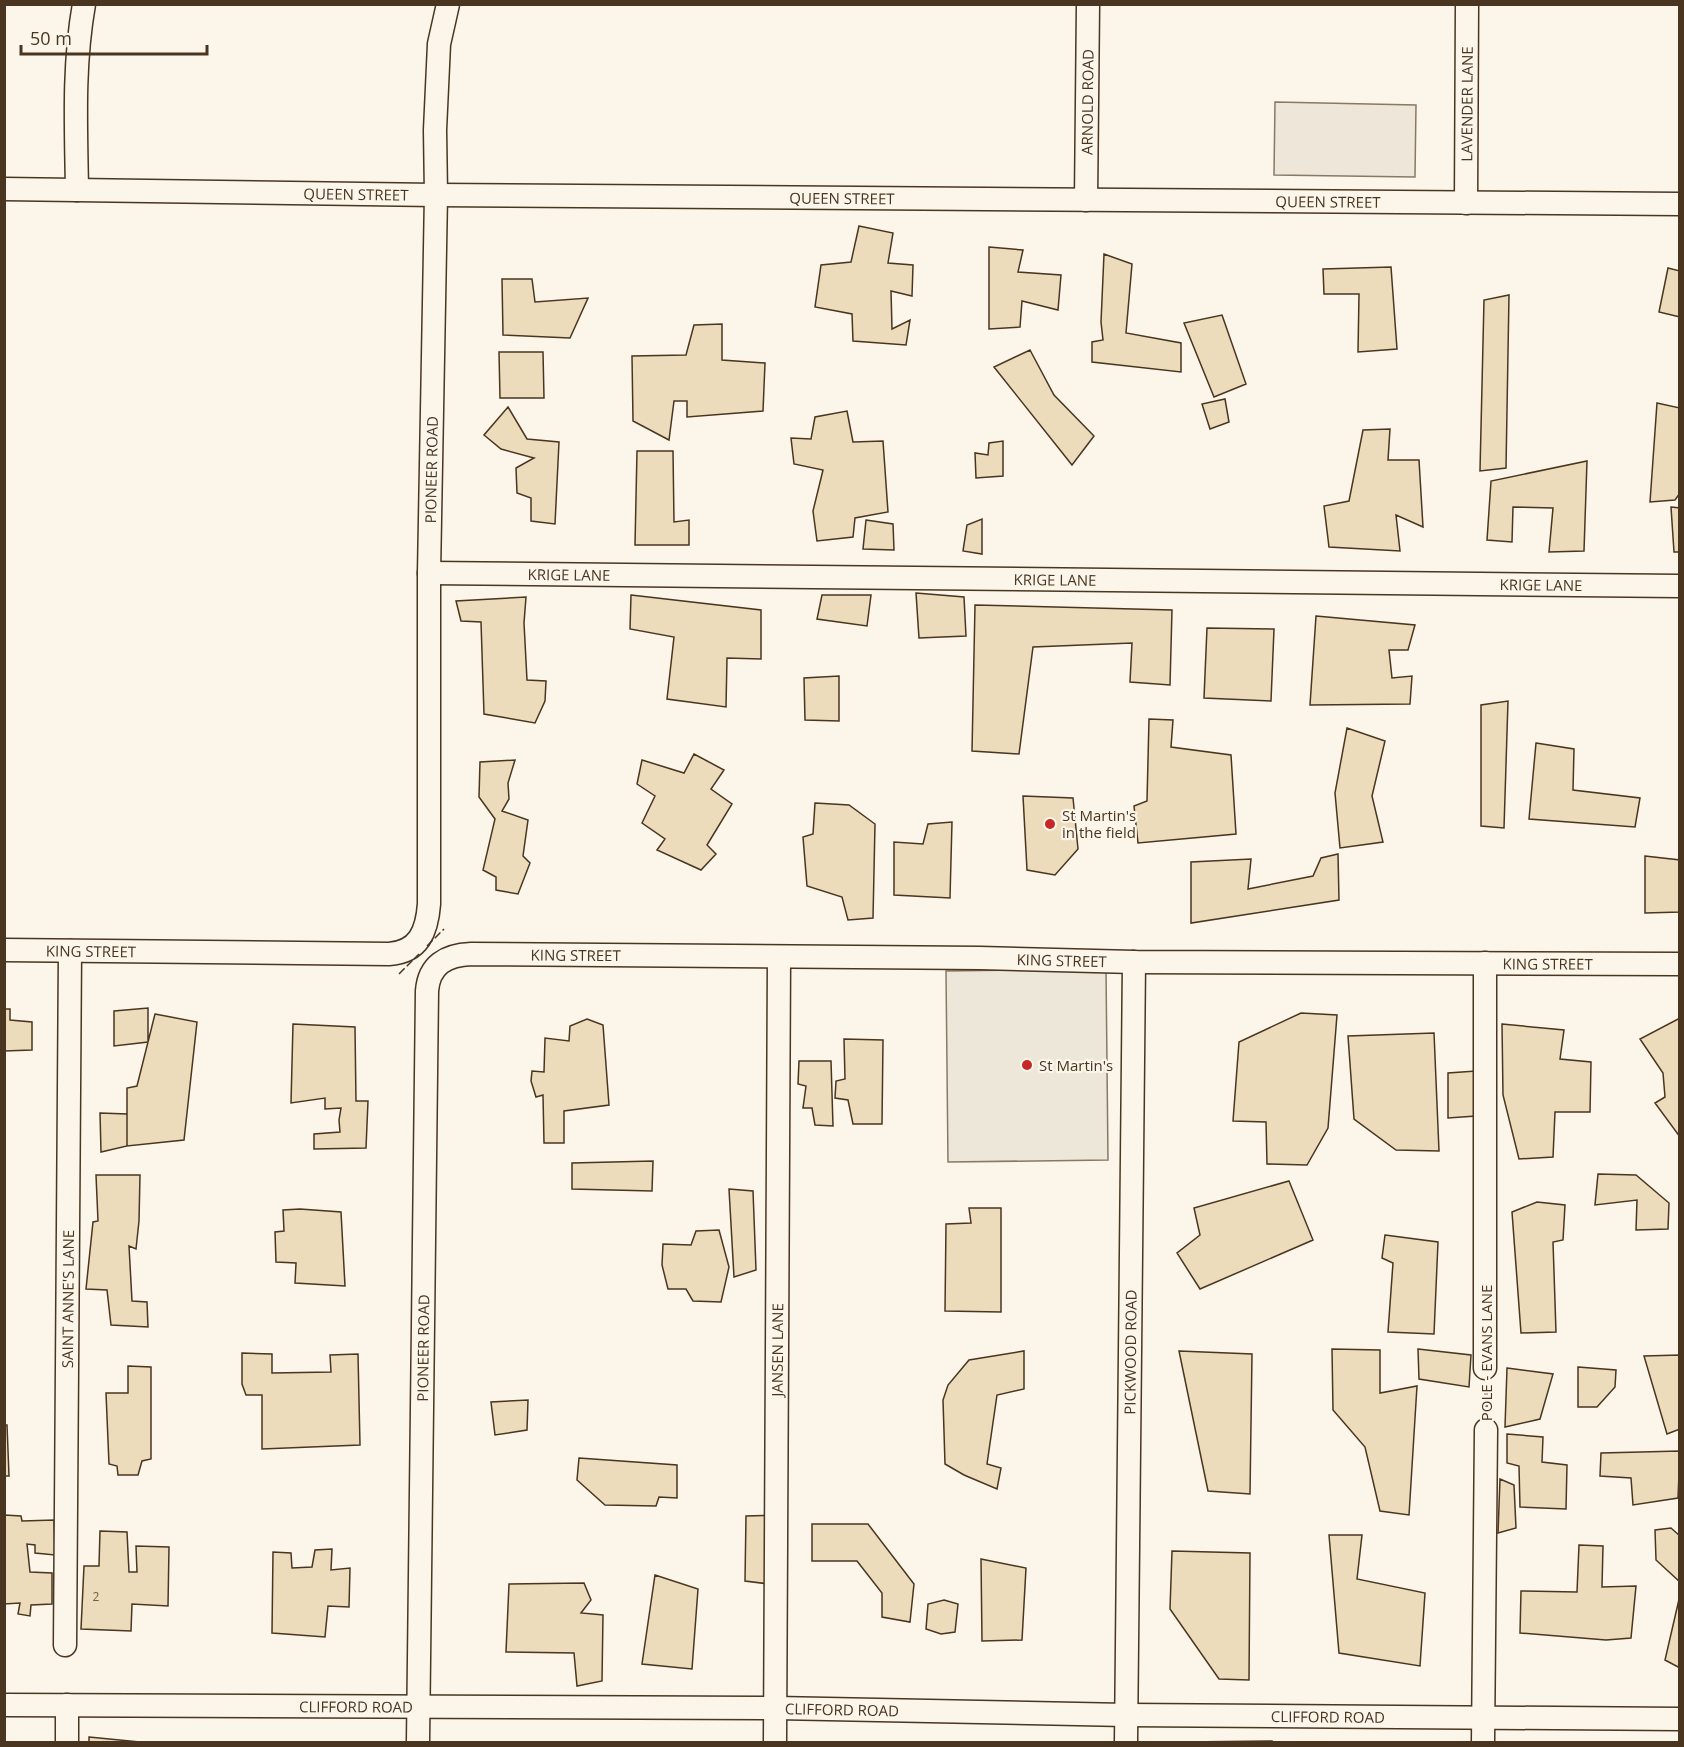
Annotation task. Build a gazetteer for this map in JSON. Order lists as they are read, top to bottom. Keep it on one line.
{"streets":{"street":["ARNOLD ROAD","LAVENDER LANE","QUEEN STREET","PIONEER ROAD","KRIGE LANE","KING STREET","SAINT ANNE'S LANE","JANSEN LANE","PICKWOOD ROAD","POLE - EVANS LANE","CLIFFORD ROAD"]},"crossings":[["ARNOLD ROAD","QUEEN STREET"],["LAVENDER LANE","QUEEN STREET"],["QUEEN STREET","PIONEER ROAD"],["PIONEER ROAD","KRIGE LANE"],["PIONEER ROAD","KING STREET"],["PIONEER ROAD","CLIFFORD ROAD"],["KING STREET","SAINT ANNE'S LANE"],["KING STREET","JANSEN LANE"],["KING STREET","PICKWOOD ROAD"],["KING STREET","POLE - EVANS LANE"],["JANSEN LANE","CLIFFORD ROAD"],["PICKWOOD ROAD","CLIFFORD ROAD"],["POLE - EVANS LANE","CLIFFORD ROAD"]],"places":["St Martin's in the field","St Martin's"],"house_numbers":["2"],"scale_bar":"50 m"}
